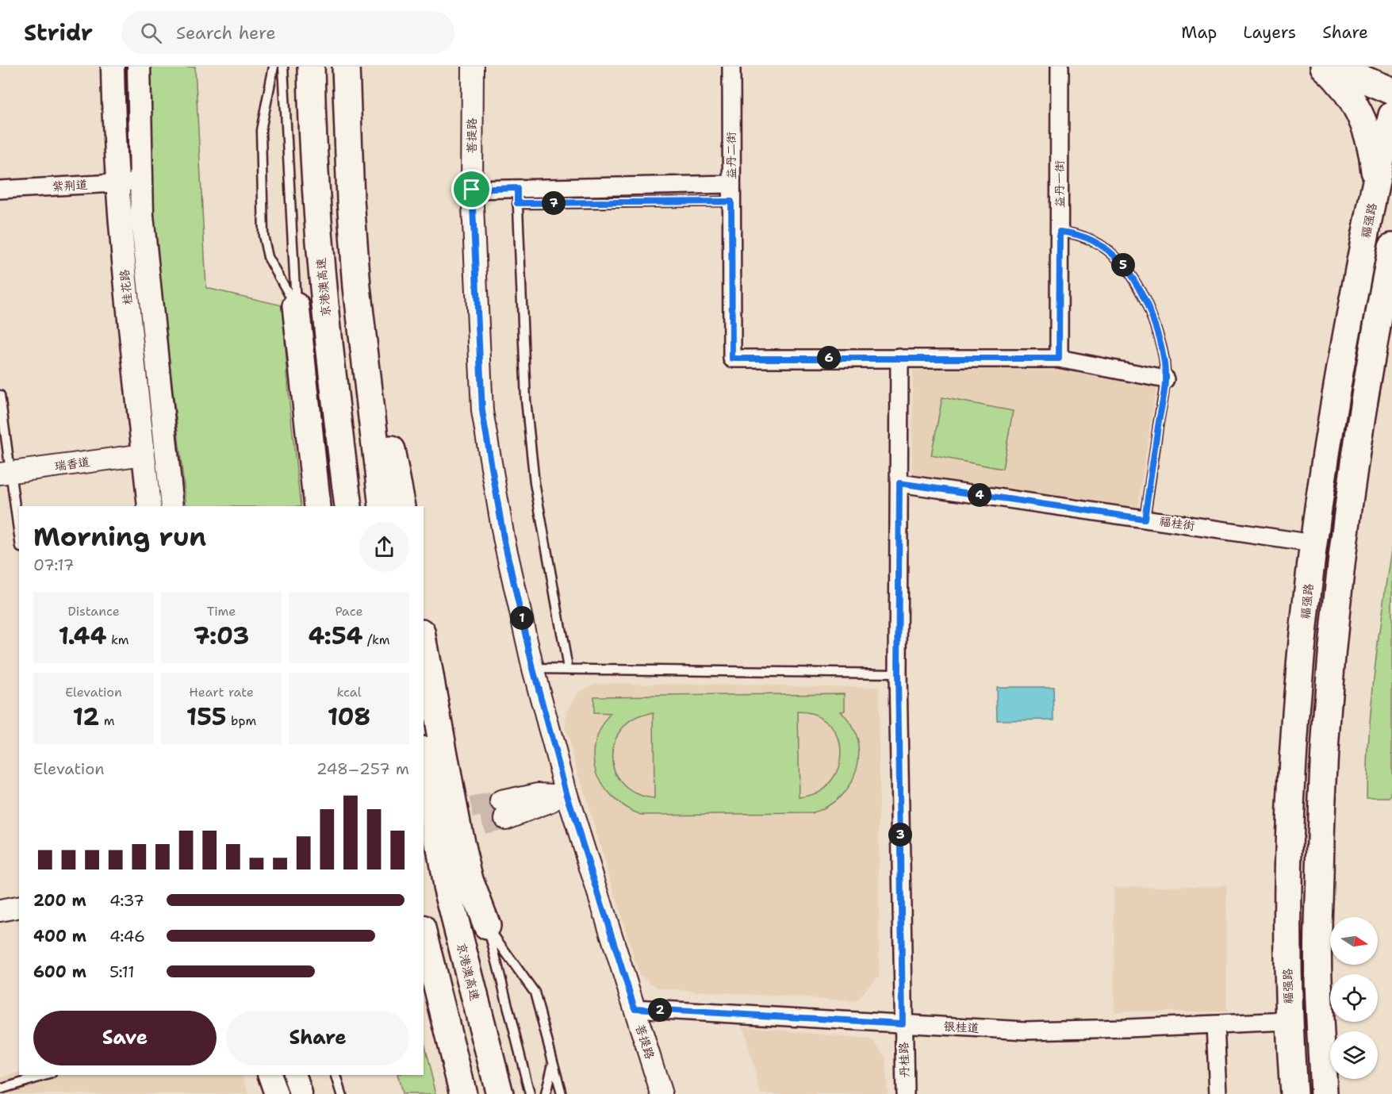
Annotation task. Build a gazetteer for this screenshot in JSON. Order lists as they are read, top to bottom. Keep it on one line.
{"streets":{"main road":["福强路","桂花路","京港澳高速"],"street":["菩提路","益丹二街","益丹一街","紫荆道","瑞香道","福桂街","银桂道","丹桂路"]},"crossings":[["菩提路","银桂道"],["益丹二街","丹桂路"],["紫荆道","桂花路"],["福强路","福桂街"],["福强路","银桂道"],["桂花路","瑞香道"],["福桂街","丹桂路"],["银桂道","丹桂路"]],"north":"right","page":{"header":"Stridr","search":"Search here","nav":["Map","Layers","Share"],"pins":["7","5","6","4","1","3","2"],"heading":["Morning run","07:17"],"stats":[["Distance","1.44 km"],["Time","7:03"],["Pace","4:54 /km"],["Elevation","12 m"],["Heart rate","155 bpm"],["kcal","108"]],"chart":["Elevation","248–257 m"],"list":[{"name":"200 m","note":"4:37"},{"name":"400 m","note":"4:46"},{"name":"600 m","note":"5:11"}],"buttons":["Save","Share"]}}
